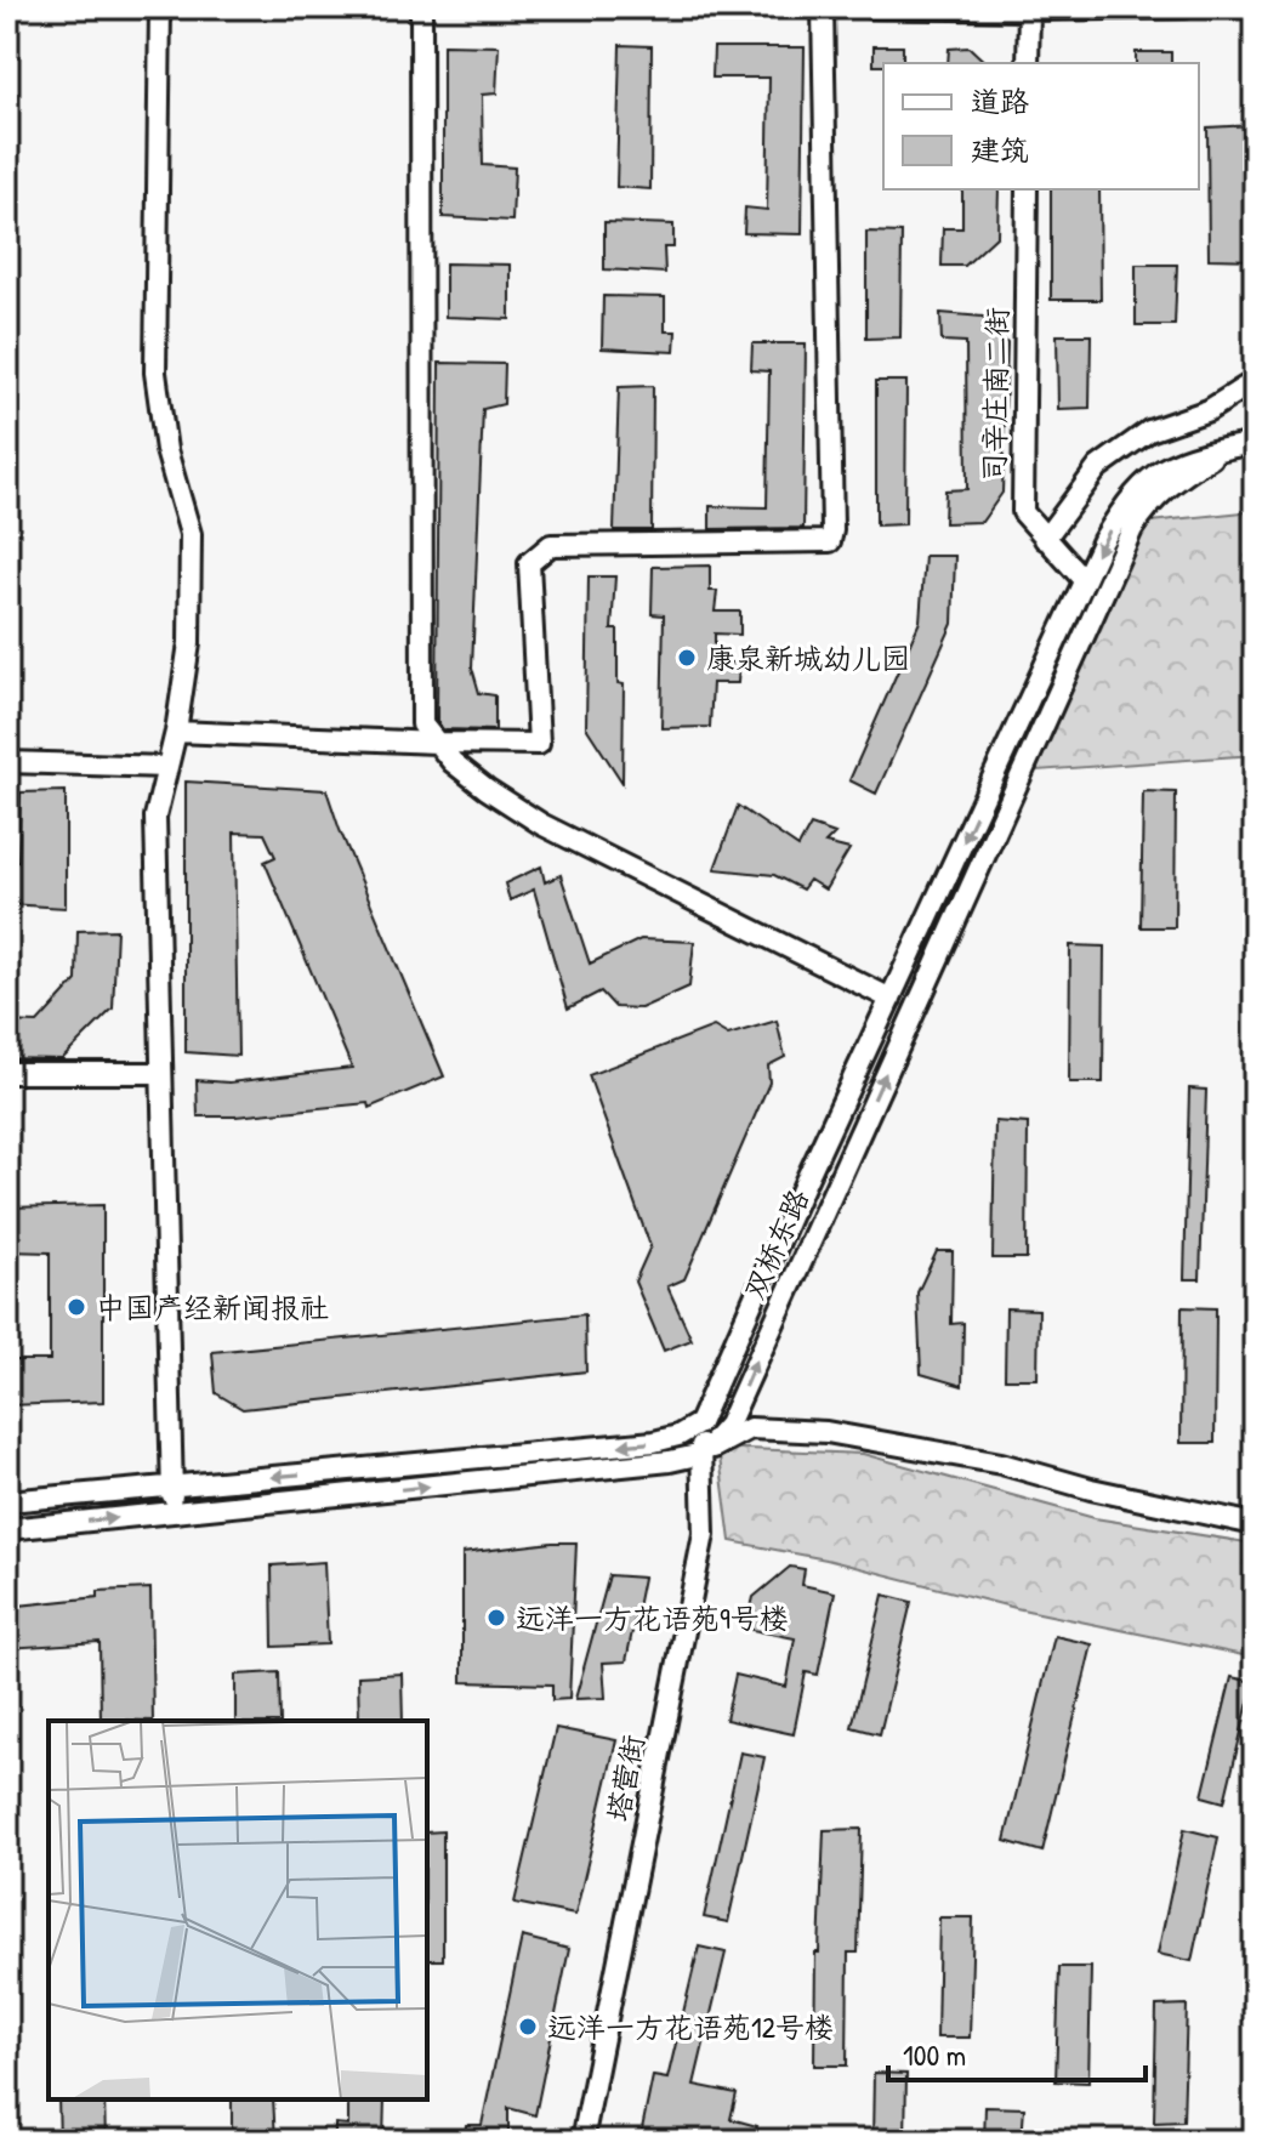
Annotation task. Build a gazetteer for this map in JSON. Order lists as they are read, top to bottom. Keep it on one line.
{"streets":{"street":["司辛庄南二街","双桥东路","塔营街"]},"crossings":[["司辛庄南二街","双桥东路"],["双桥东路","塔营街"]],"places":["康泉新城幼儿园","中国产经新闻报社","远洋一方花语苑9号楼","远洋一方花语苑12号楼"],"legend":["道路","建筑"],"scale_bar":"100 m"}
